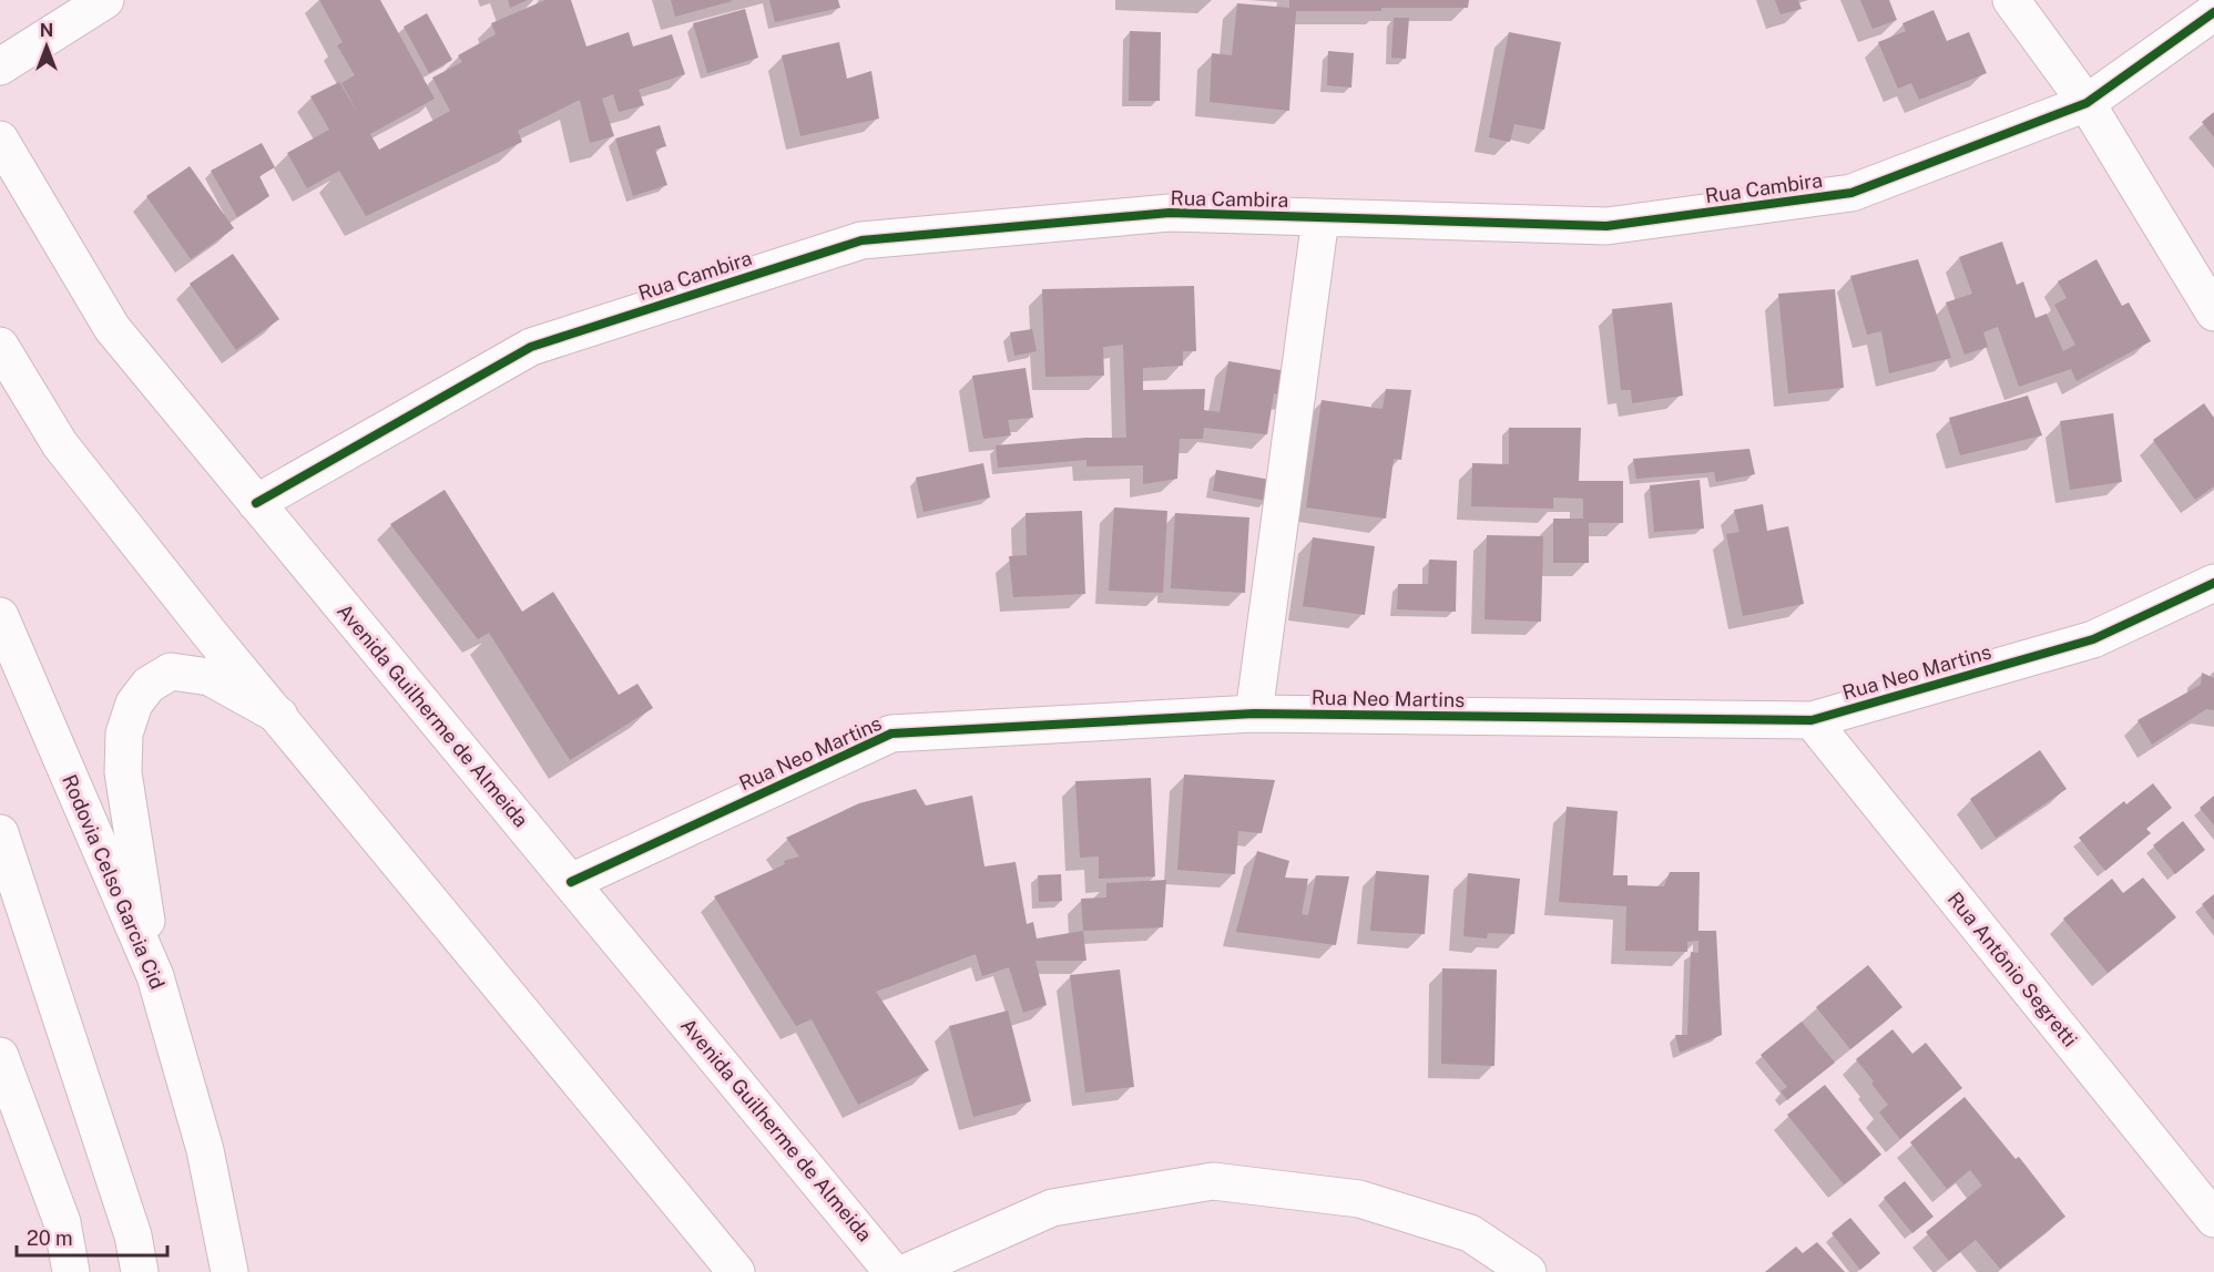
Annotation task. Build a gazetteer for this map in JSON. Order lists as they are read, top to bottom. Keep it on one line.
{"streets":{"main road":["Rua Cambira","Rua Neo Martins","Avenida Guilherme de Almeida","Rodovia Celso Garcia Cid","Rua Antônio Segretti"]},"crossings":[["Rua Cambira","Avenida Guilherme de Almeida"],["Rua Neo Martins","Avenida Guilherme de Almeida"],["Rua Neo Martins","Rua Antônio Segretti"]],"scale_bar":"20 m","north":"top"}
